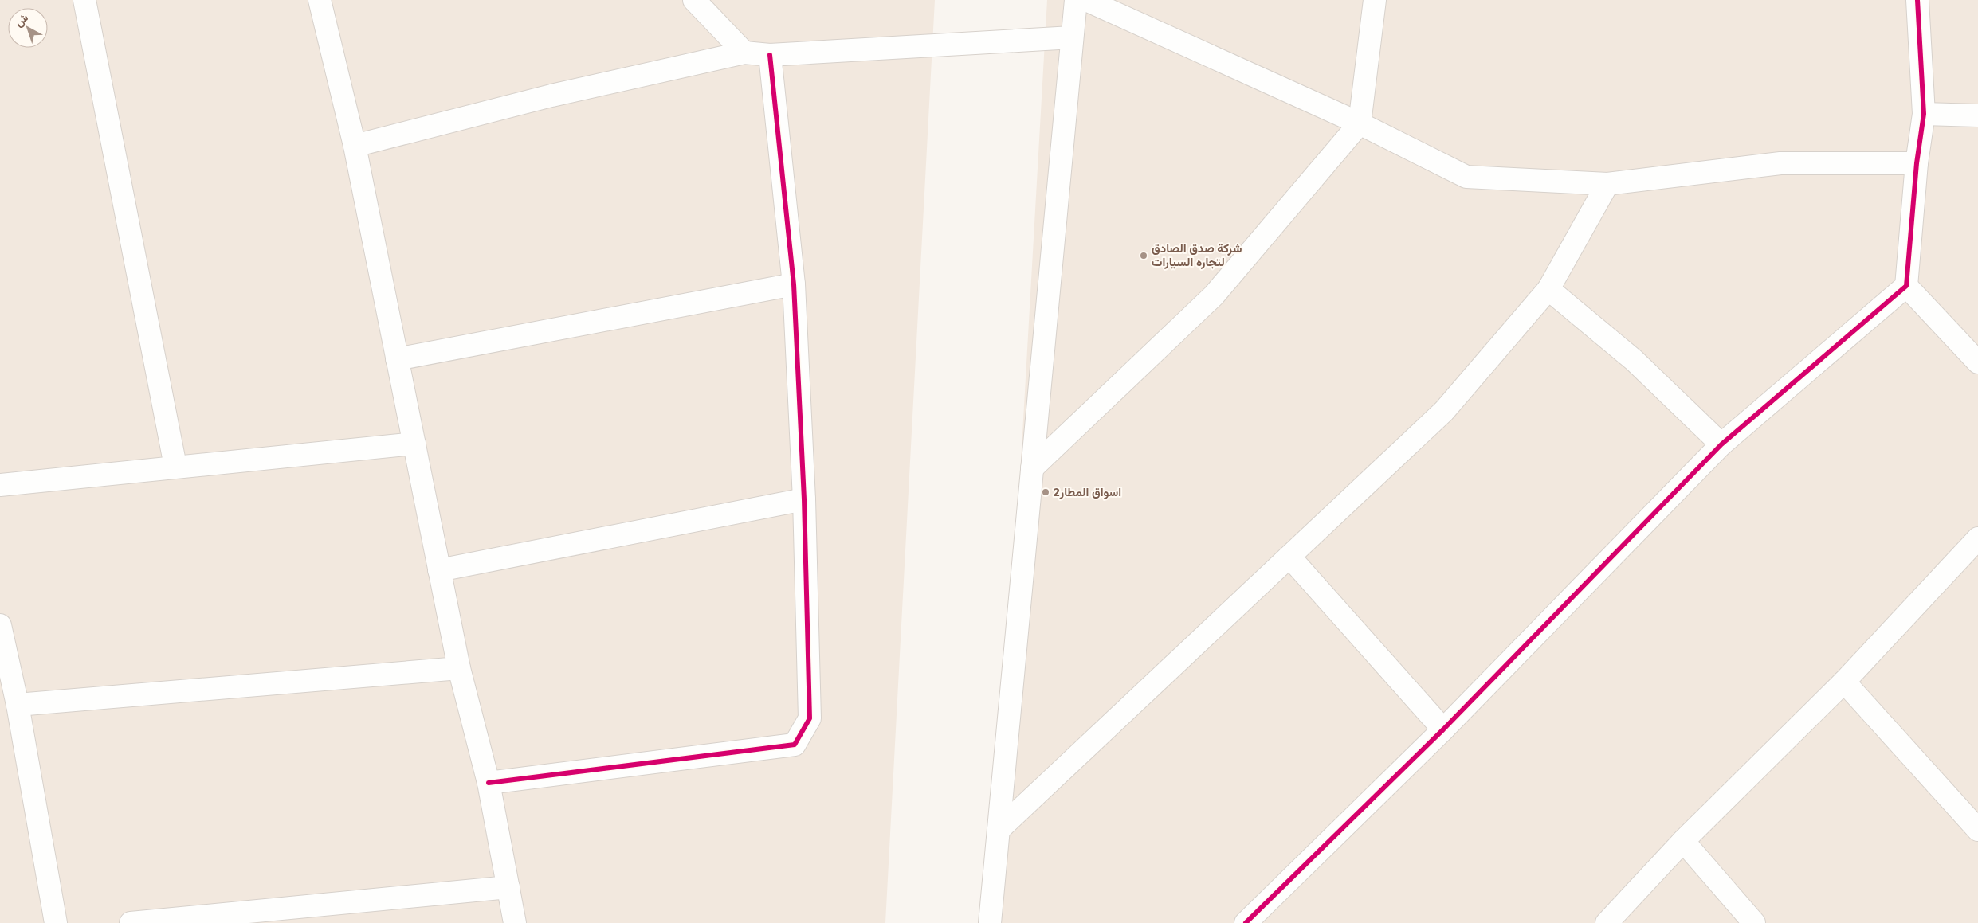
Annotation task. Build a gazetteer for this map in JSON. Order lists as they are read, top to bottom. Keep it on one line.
{"places":["شركة صدق الصادق لتجاره السيارات","اسواق المطار2"],"north":"top left"}
